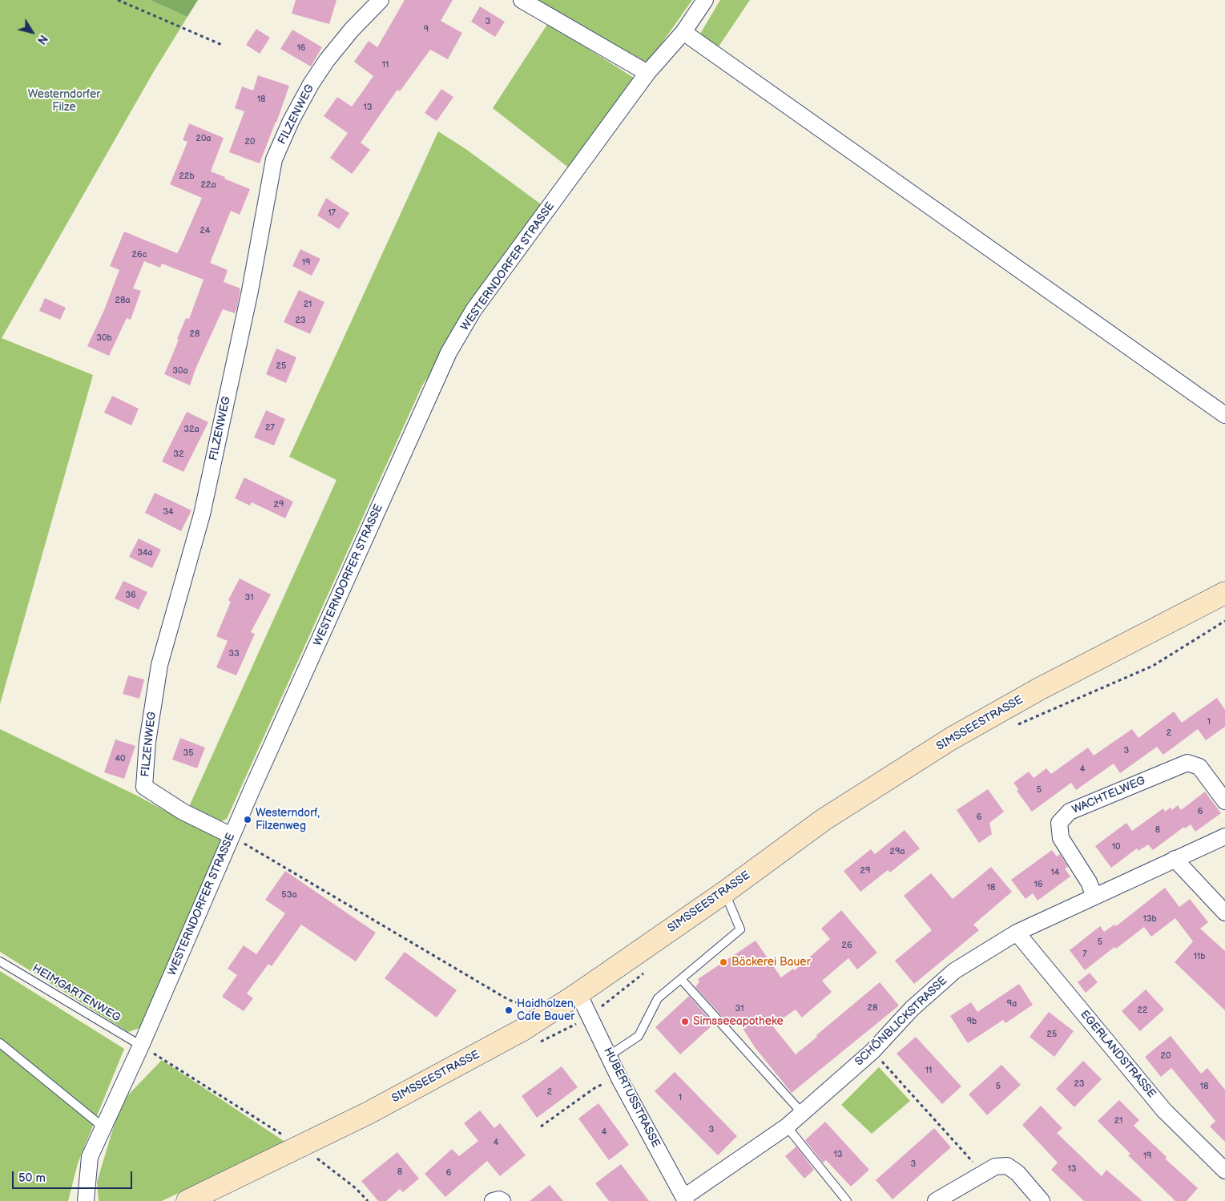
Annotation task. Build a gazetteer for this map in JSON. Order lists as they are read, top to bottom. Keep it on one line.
{"streets":{"main road":["SIMSSEESTRASSE"],"street":["FILZENWEG","WESTERNDORFER STRASSE","WACHTELWEG","SCHÖNBLICKSTRASSE","EGERLANDSTRASSE","HUBERTUSSTRASSE"],"lane":["HEIMGARTENWEG"]},"crossings":[["FILZENWEG","WESTERNDORFER STRASSE"],["WESTERNDORFER STRASSE","HEIMGARTENWEG"],["SIMSSEESTRASSE","HUBERTUSSTRASSE"],["WACHTELWEG","SCHÖNBLICKSTRASSE"],["SCHÖNBLICKSTRASSE","EGERLANDSTRASSE"],["SCHÖNBLICKSTRASSE","HUBERTUSSTRASSE"]],"parks":["Westerndorfer Filze"],"places":["Westerndorf, Filzenweg","Bäckerei Bauer","Haidholzen, Cafe Bauer","Simsseeapotheke"],"house_numbers":["3","9","16","11","18","13","20a","20","22b","22a","17","24","26c","19","28a","21","23","28","30b","25","30a","27","32a","32","29","34","34a","36","31","33","1","2","3","35","40","4","5","6","6","8","10","29a","29","14","16","18","53a","13b","5","26","7","11b","9a","28","31","22","9b","25","20","11","23","5","18","2","1","21","3","4","4","13","19","3","13","8","6"],"scale_bar":"50 m","north":"bottom right"}
